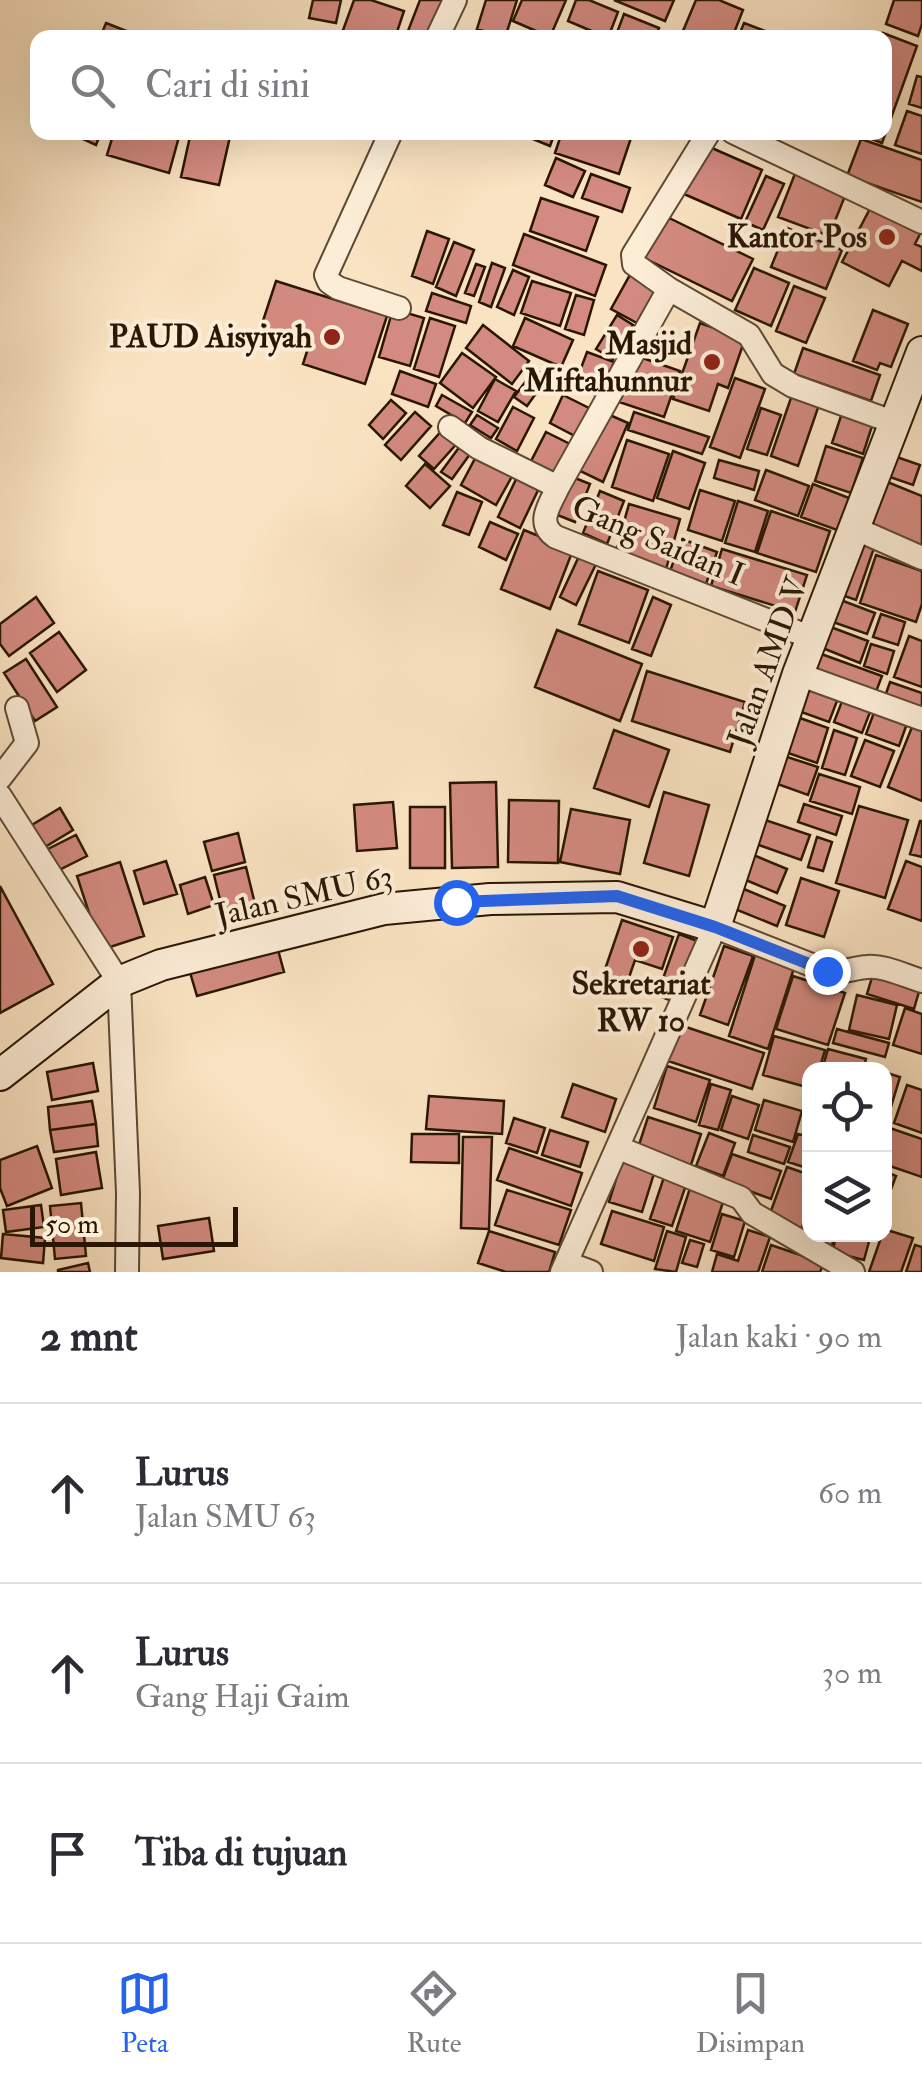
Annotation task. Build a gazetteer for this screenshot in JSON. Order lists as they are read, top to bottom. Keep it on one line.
{"streets":{"street":["Gang Saidan I","Jalan AMD V","Jalan SMU 63"]},"crossings":[["Gang Saidan I","Jalan AMD V"],["Jalan AMD V","Jalan SMU 63"]],"places":["Kantor Pos","PAUD Aisyiyah","Masjid Miftahunnur","Sekretariat RW 10"],"scale_bar":"50 m","page":{"search":"Cari di sini","scale":"50 m","heading":["2 mnt","Jalan kaki · 90 m"],"list":[["Lurus","Jalan SMU 63","60 m"],["Lurus","Gang Haji Gaim","30 m"],"Tiba di tujuan"],"nav":["Peta","Rute","Disimpan"]}}
